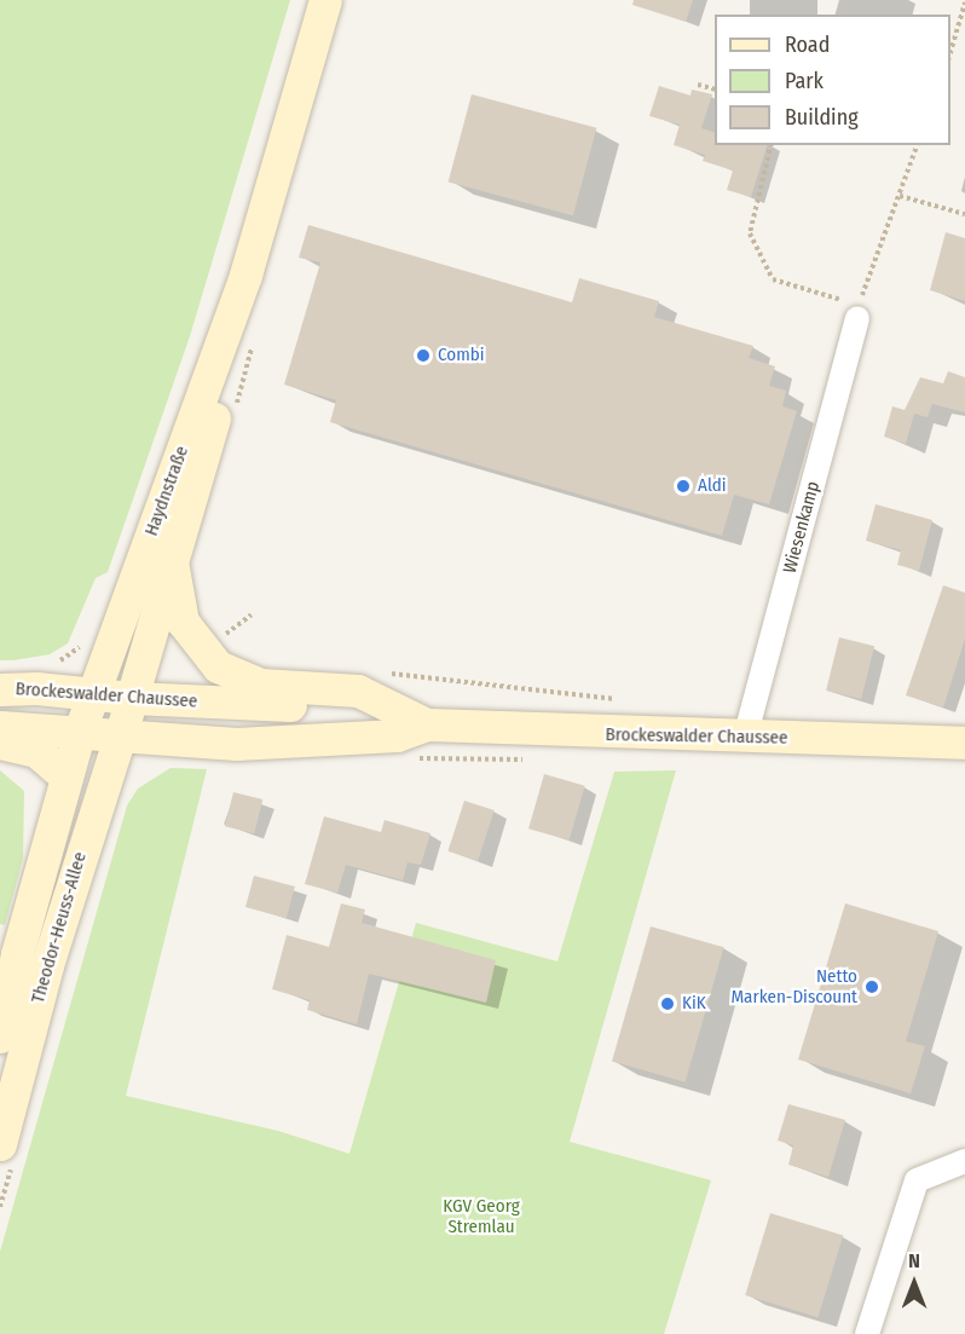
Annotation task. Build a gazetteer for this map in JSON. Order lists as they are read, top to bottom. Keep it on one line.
{"streets":{"street":["Haydnstraße","Wiesenkamp","Brockeswalder Chaussee","Theodor-Heuss-Allee"]},"crossings":[["Haydnstraße","Brockeswalder Chaussee"],["Haydnstraße","Theodor-Heuss-Allee"],["Wiesenkamp","Brockeswalder Chaussee"],["Brockeswalder Chaussee","Theodor-Heuss-Allee"]],"parks":["KGV Georg Stremlau"],"places":["Combi","Aldi","Netto Marken-Discount","KiK"],"legend":["Road","Park","Building"],"north":"top"}
